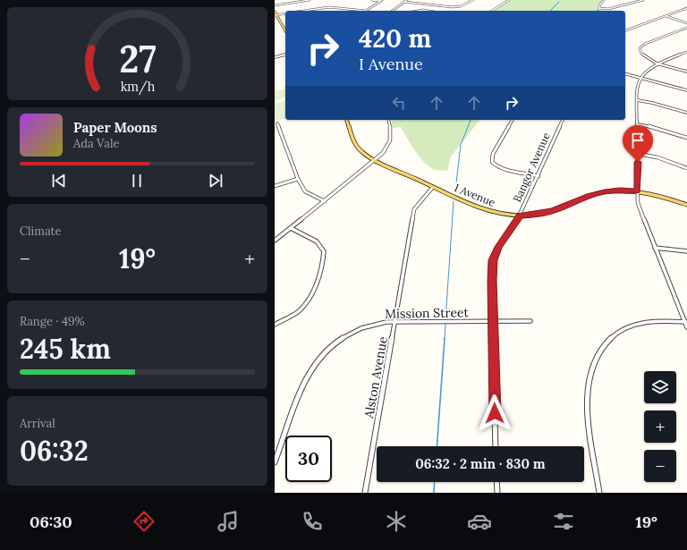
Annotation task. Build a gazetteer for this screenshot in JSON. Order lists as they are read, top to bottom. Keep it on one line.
{"streets":{"main road":["I Avenue"],"street":["Bangor Avenue","Mission Street","Alston Avenue"]},"crossings":[["Bangor Avenue","I Avenue"],["Bangor Avenue","Mission Street"],["I Avenue","Alston Avenue"],["Mission Street","Alston Avenue"]],"page":{"turn":["420 m","I Avenue"],"song":["Paper Moons","Ada Vale"],"tile":["Climate",["Range · 49%","245 km"],["Arrival","06:32"]],"heat":["−","19°","+"],"map_buttons":["+","−"],"limit":"30","trip":"06:32 · 2 min · 830 m","tabs":["06:30","19°"],"gauge":["27","km/h"]}}
